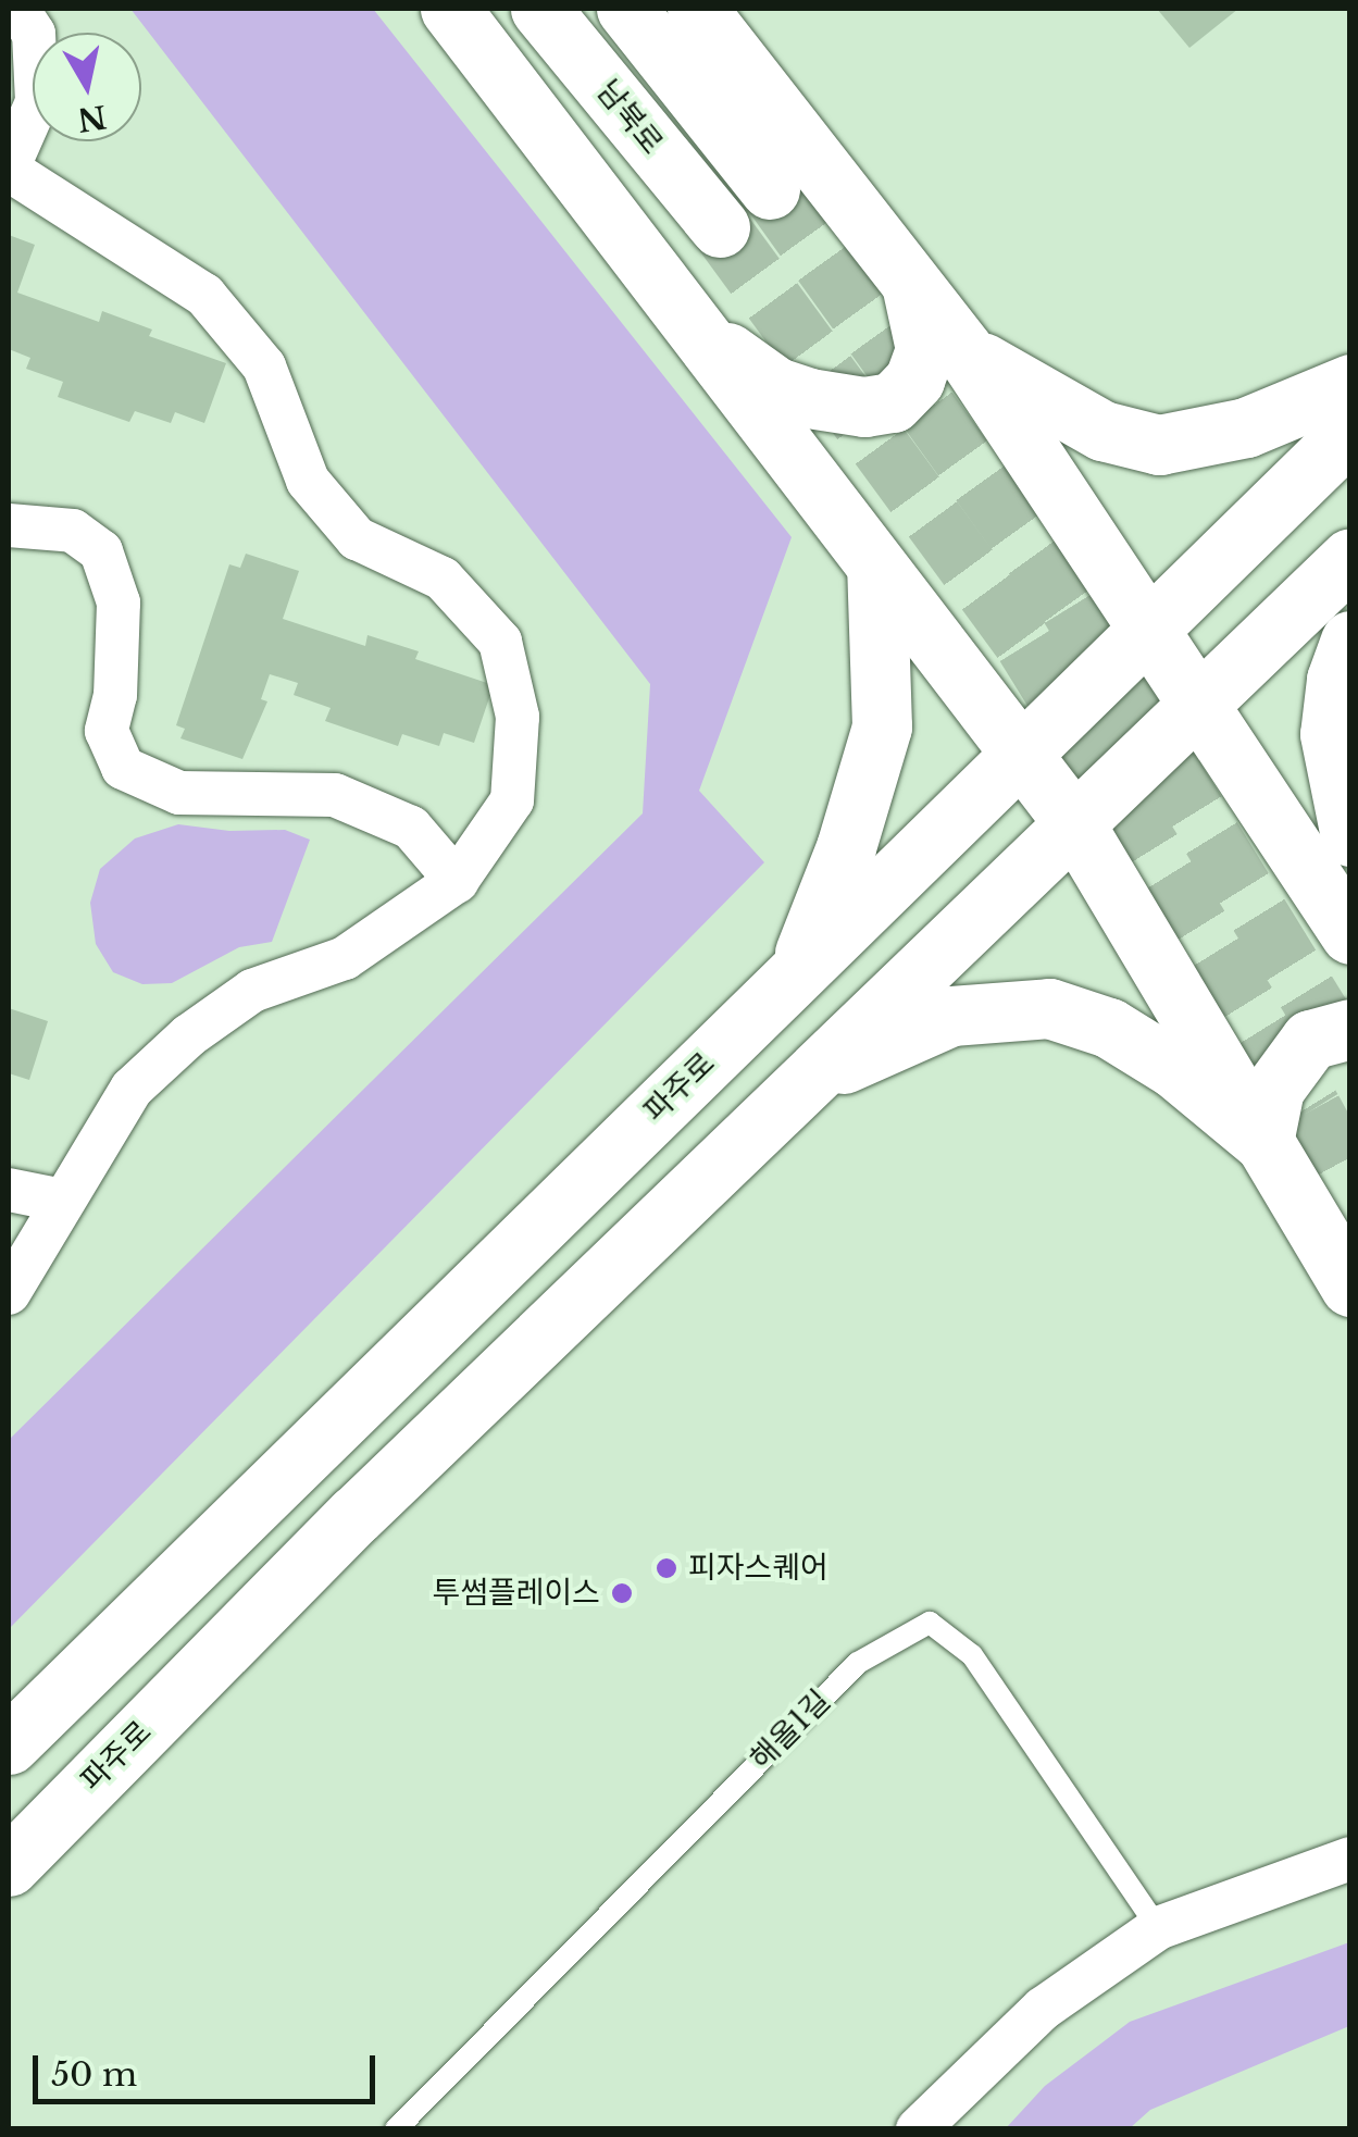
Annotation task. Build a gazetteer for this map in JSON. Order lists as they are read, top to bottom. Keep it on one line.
{"streets":{"main road":["남북로","파주로"],"lane":["해올1길"]},"places":["피자스퀘어","투썸플레이스"],"scale_bar":"50 m","north":"bottom"}
